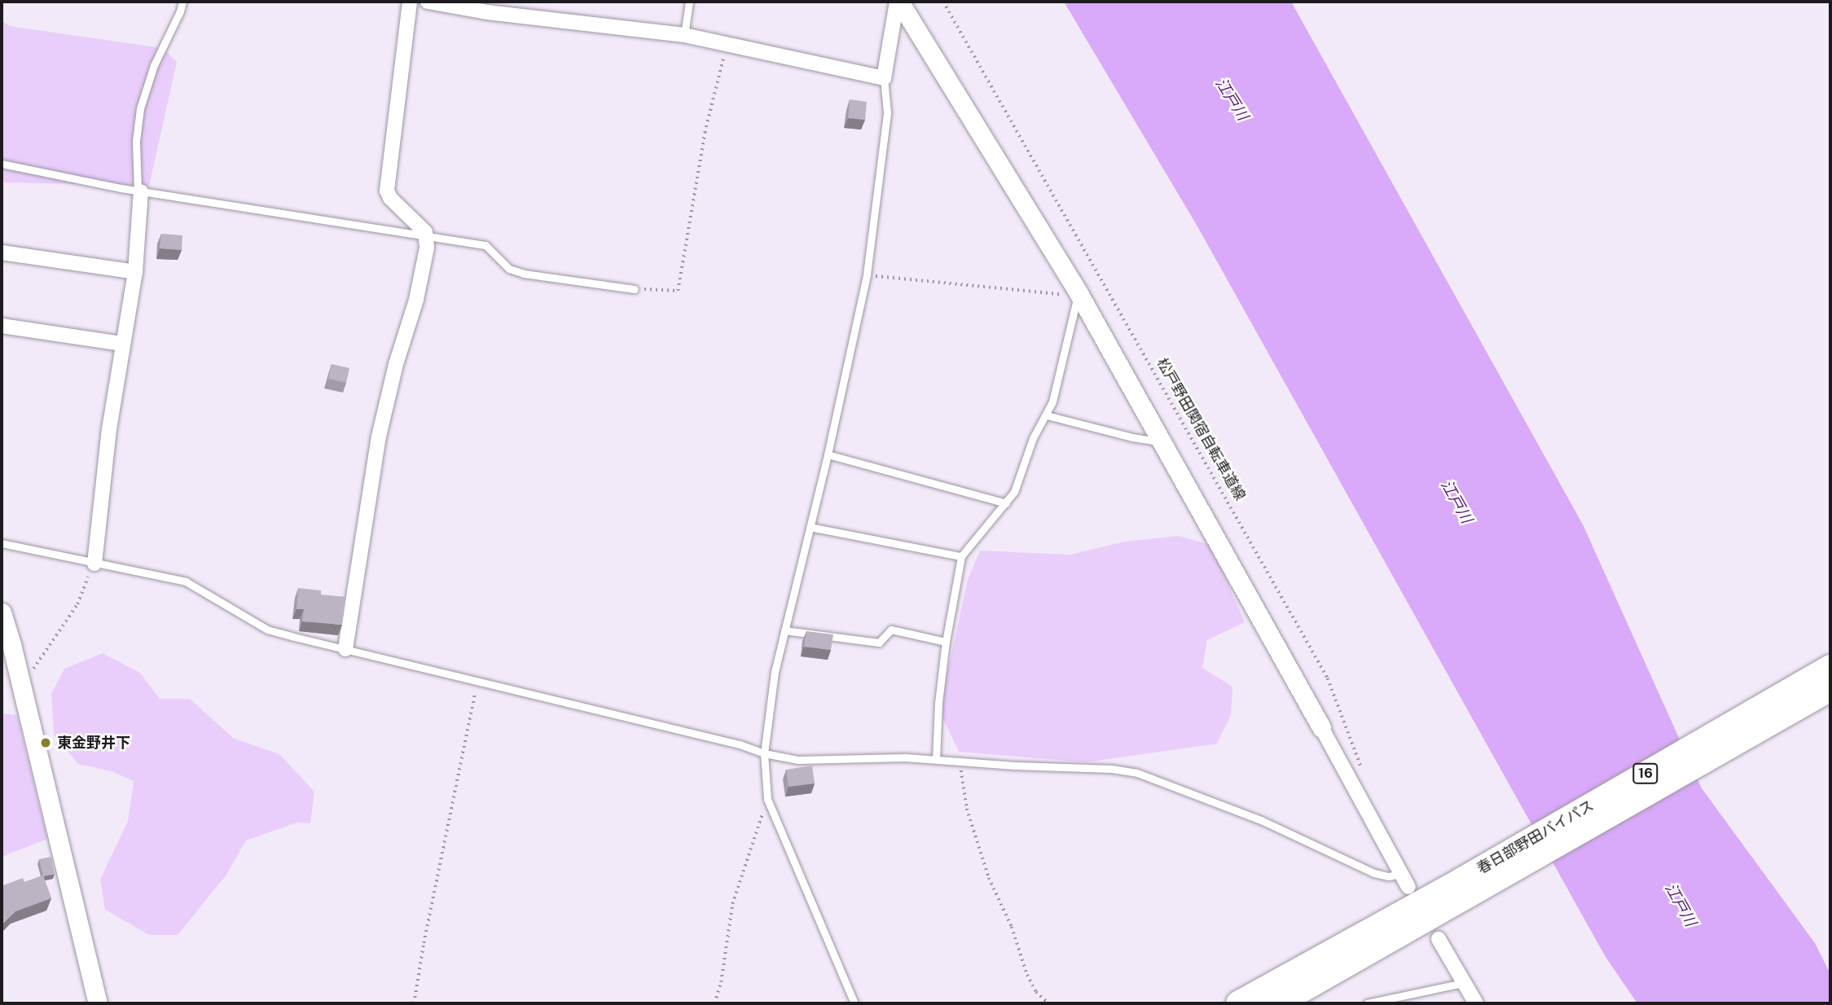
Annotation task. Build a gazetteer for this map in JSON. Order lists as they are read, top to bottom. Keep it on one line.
{"streets":{"highway":["16","春日部野田バイパス"],"path":["松戸野田関宿自転車道線"]},"water":["江戸川"],"places":["東金野井下"]}
